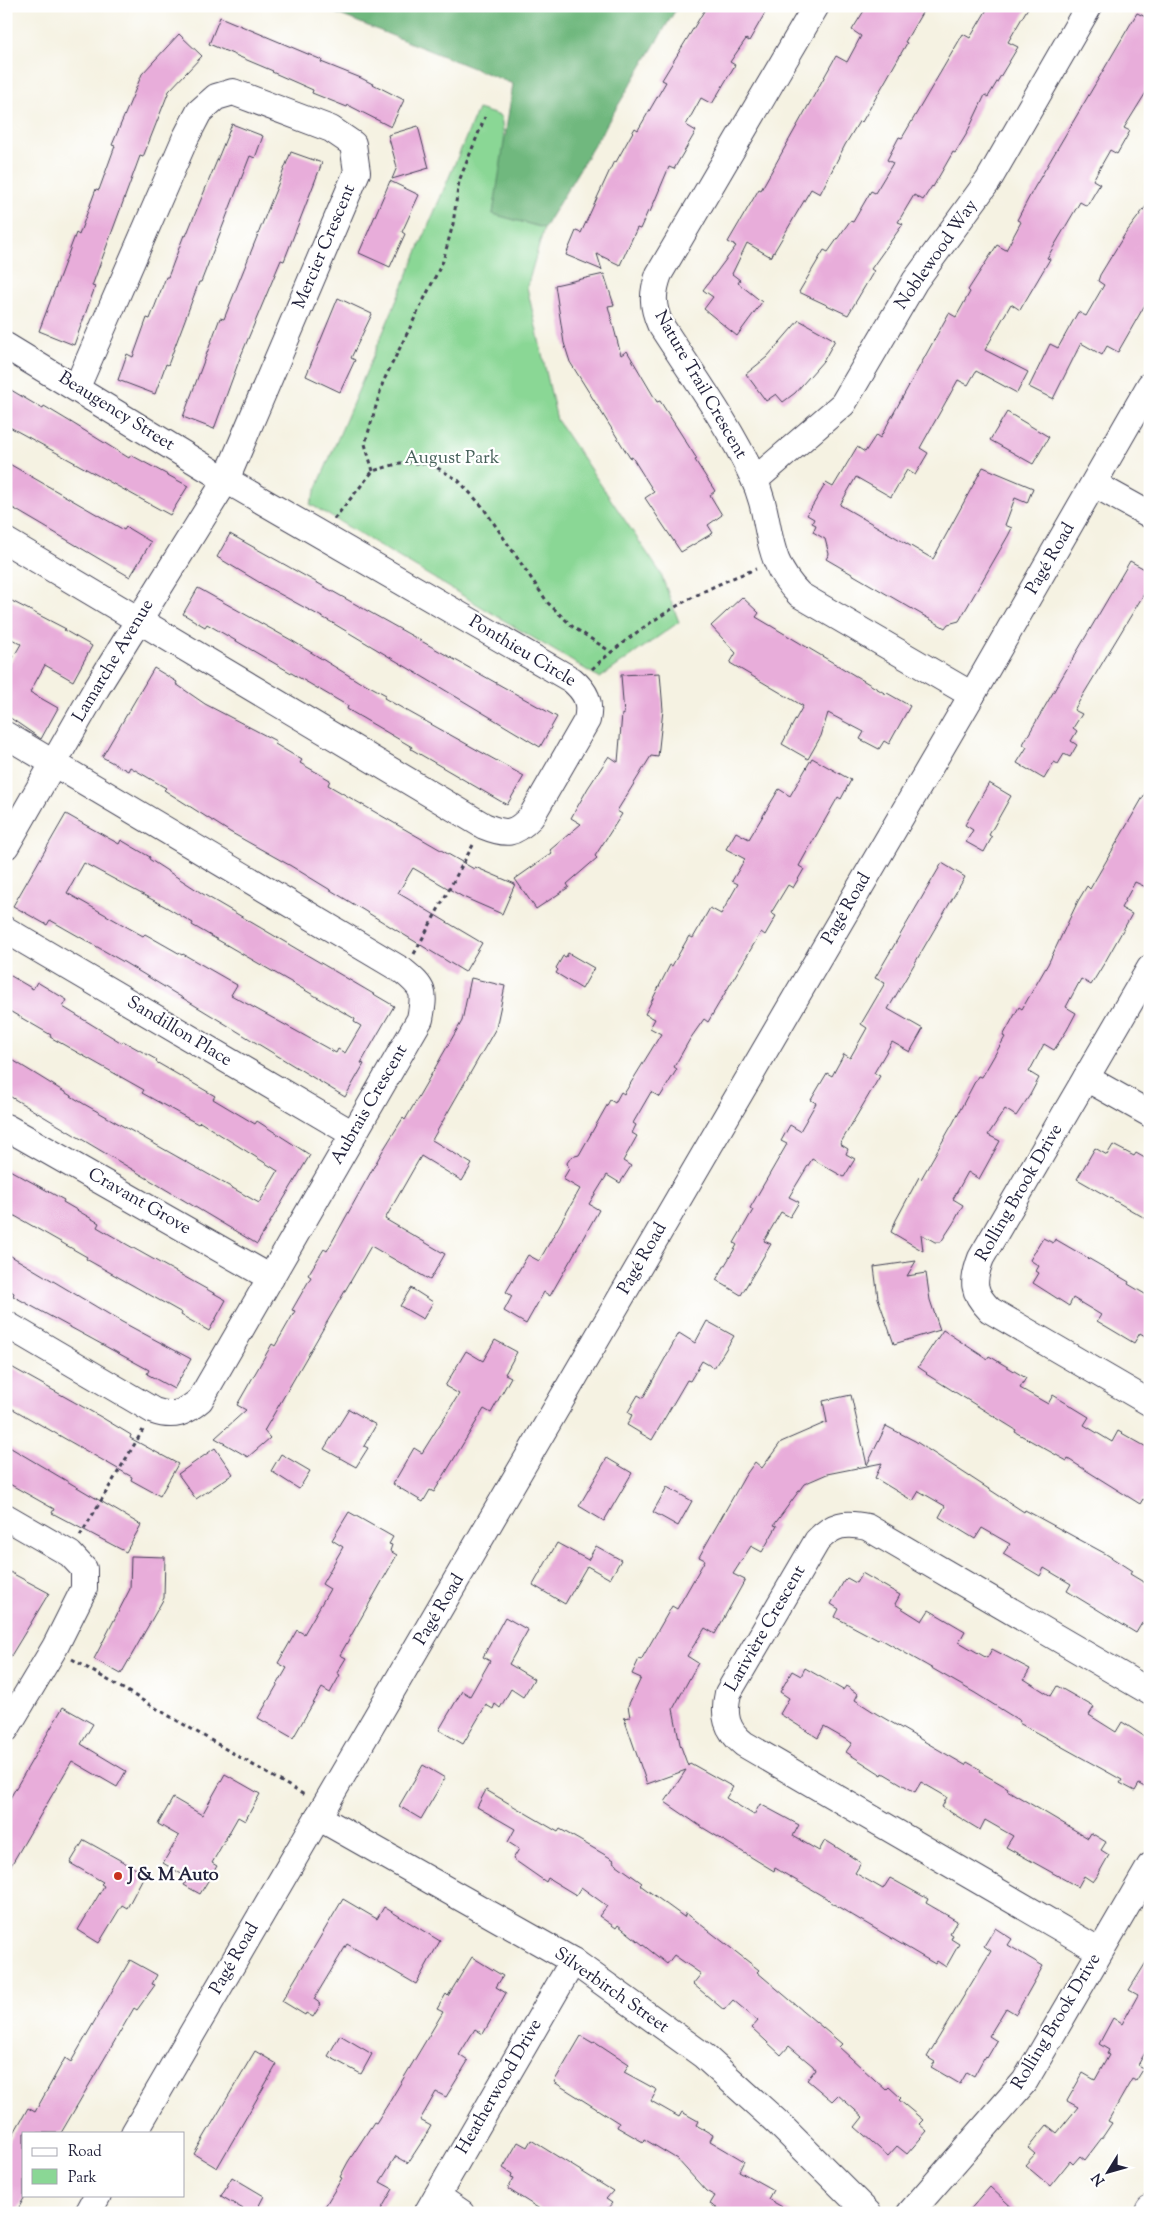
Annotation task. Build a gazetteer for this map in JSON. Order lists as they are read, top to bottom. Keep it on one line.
{"streets":{"street":["Mercier Crescent","Noblewood Way","Nature Trail Crescent","Beaugency Street","Pagé Road","Ponthieu Circle","Lamarche Avenue","Sandillon Place","Aubrais Crescent","Rolling Brook Drive","Cravant Grove","Larivière Crescent","Silverbirch Street","Heatherwood Drive"]},"crossings":[["Mercier Crescent","Beaugency Street"],["Mercier Crescent","Ponthieu Circle"],["Mercier Crescent","Lamarche Avenue"],["Noblewood Way","Nature Trail Crescent"],["Nature Trail Crescent","Pagé Road"],["Beaugency Street","Ponthieu Circle"],["Beaugency Street","Lamarche Avenue"],["Pagé Road","Silverbirch Street"],["Ponthieu Circle","Lamarche Avenue"],["Lamarche Avenue","Aubrais Crescent"],["Sandillon Place","Aubrais Crescent"],["Aubrais Crescent","Cravant Grove"],["Rolling Brook Drive","Larivière Crescent"],["Silverbirch Street","Heatherwood Drive"]],"parks":["August Park"],"places":["J & M Auto"],"legend":["Road","Park"],"north":"bottom left"}
